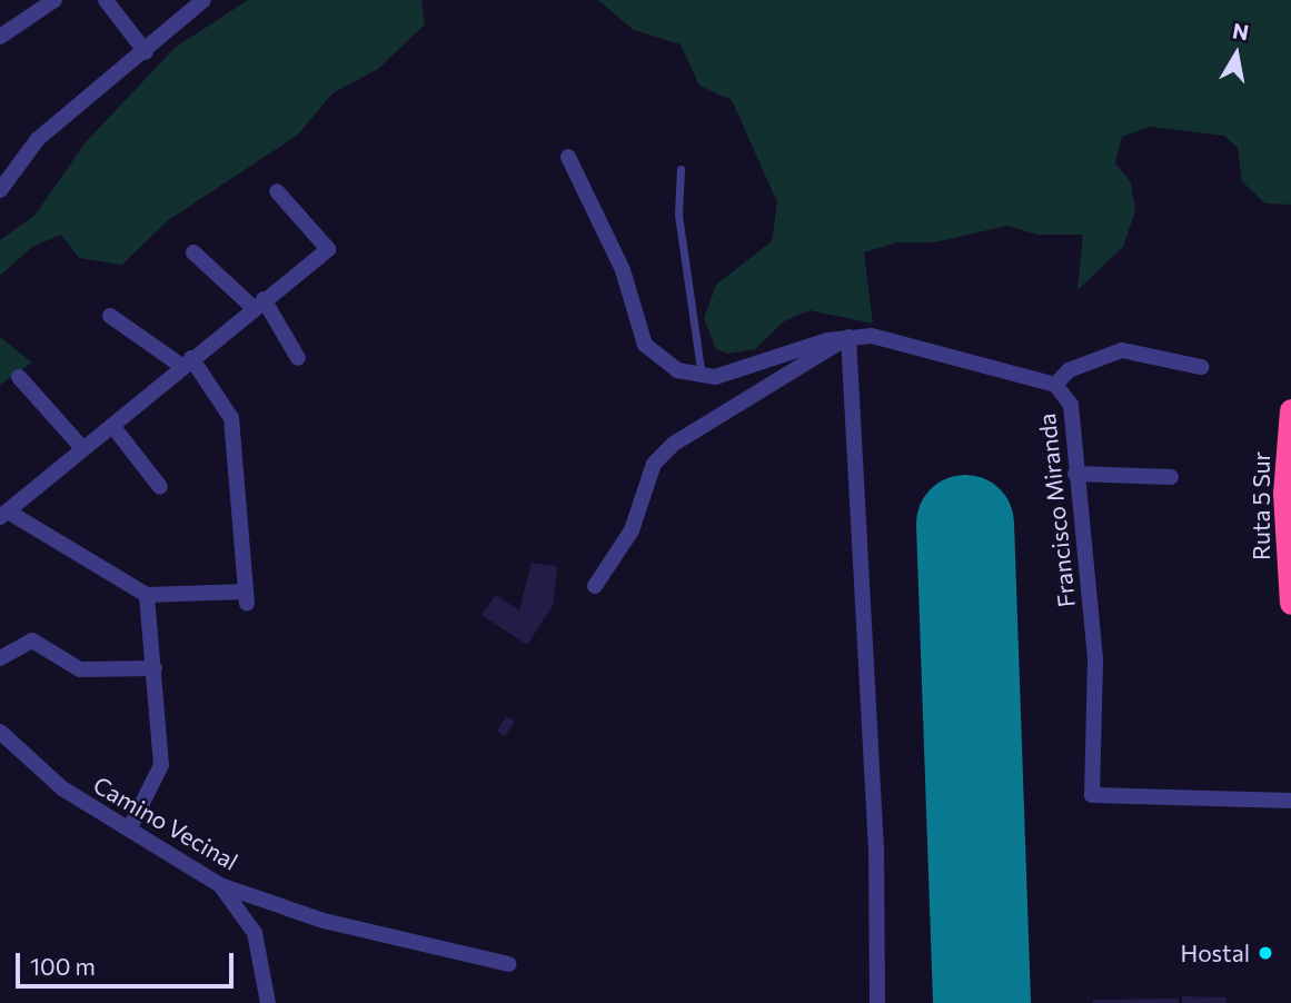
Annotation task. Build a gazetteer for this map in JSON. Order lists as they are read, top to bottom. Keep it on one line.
{"streets":{"highway":["Ruta 5 Sur"],"street":["Francisco Miranda","Camino Vecinal"]},"places":["Hostal"],"scale_bar":"100 m","north":"top"}
